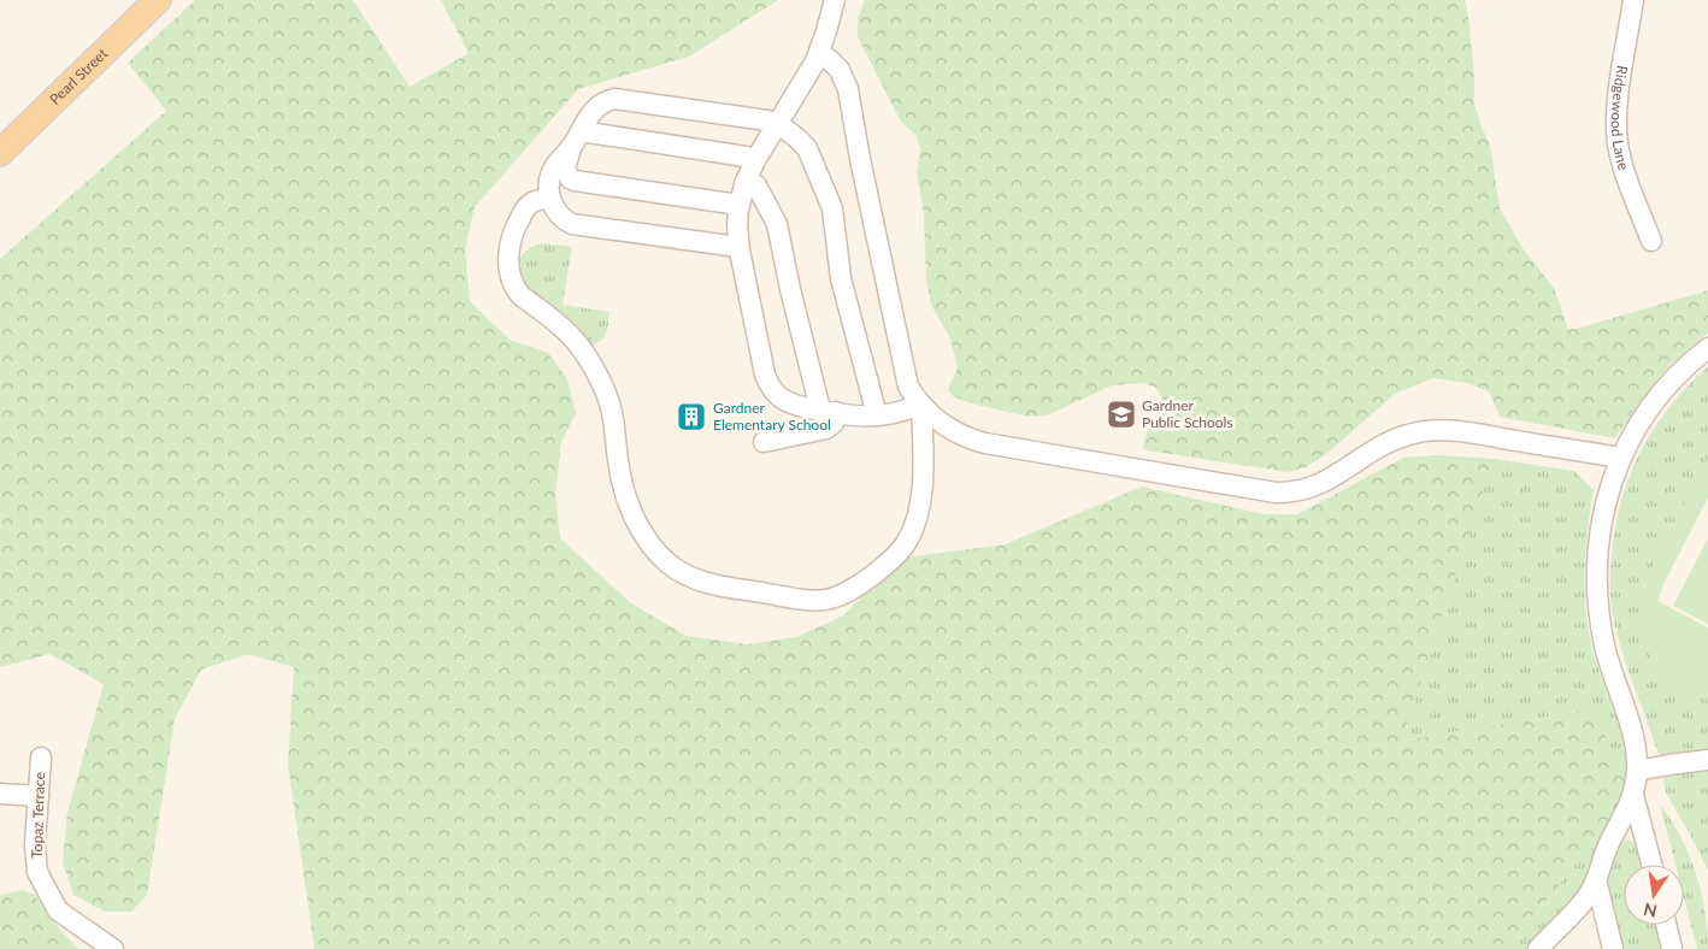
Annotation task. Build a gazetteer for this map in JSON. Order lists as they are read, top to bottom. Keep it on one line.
{"streets":{"main road":["Pearl Street"],"street":["Ridgewood Lane","Topaz Terrace"]},"places":{"school or university":["Gardner Public Schools"],"building":["Gardner Elementary School"]},"north":"bottom"}
